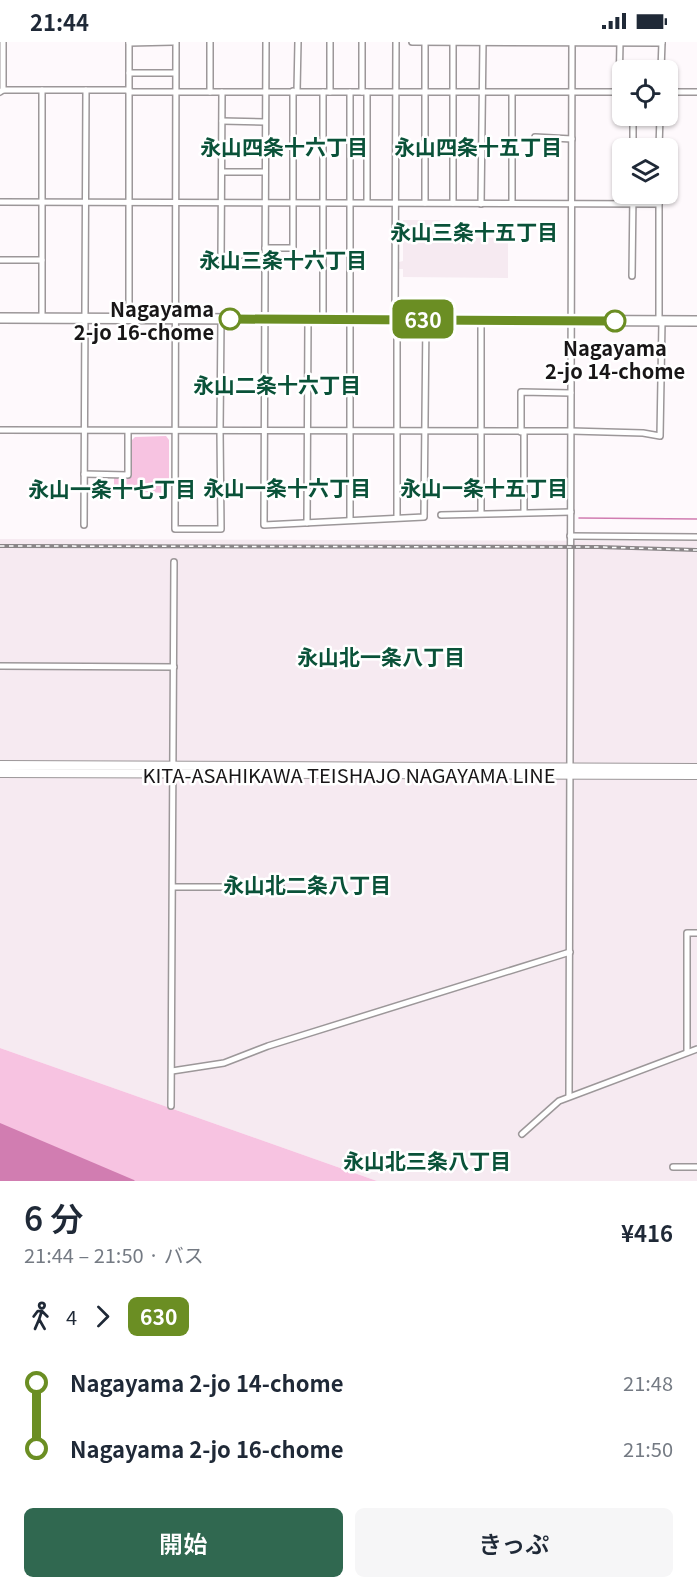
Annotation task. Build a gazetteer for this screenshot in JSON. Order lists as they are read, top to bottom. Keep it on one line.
{"streets":{"main road":["KITA-ASAHIKAWA TEISHAJO NAGAYAMA LINE"]},"districts":["永山四条十六丁目","永山四条十五丁目","永山三条十五丁目","永山三条十六丁目","永山二条十六丁目","永山一条十六丁目","永山一条十五丁目","永山一条十七丁目","永山北一条八丁目","永山北二条八丁目","永山北三条八丁目"],"places":["Nagayama 2-jo 16-chome","Nagayama 2-jo 14-chome"],"lines":["bus line 630"],"page":{"status":"21:44","on_map":"630","heading":["6 分","21:44 – 21:50 · バス","¥416"],"legs":["4","630"],"list":[{"name":"Nagayama 2-jo 14-chome","value":"21:48"},{"name":"Nagayama 2-jo 16-chome","value":"21:50"}],"buttons":["開始","きっぷ"]}}
